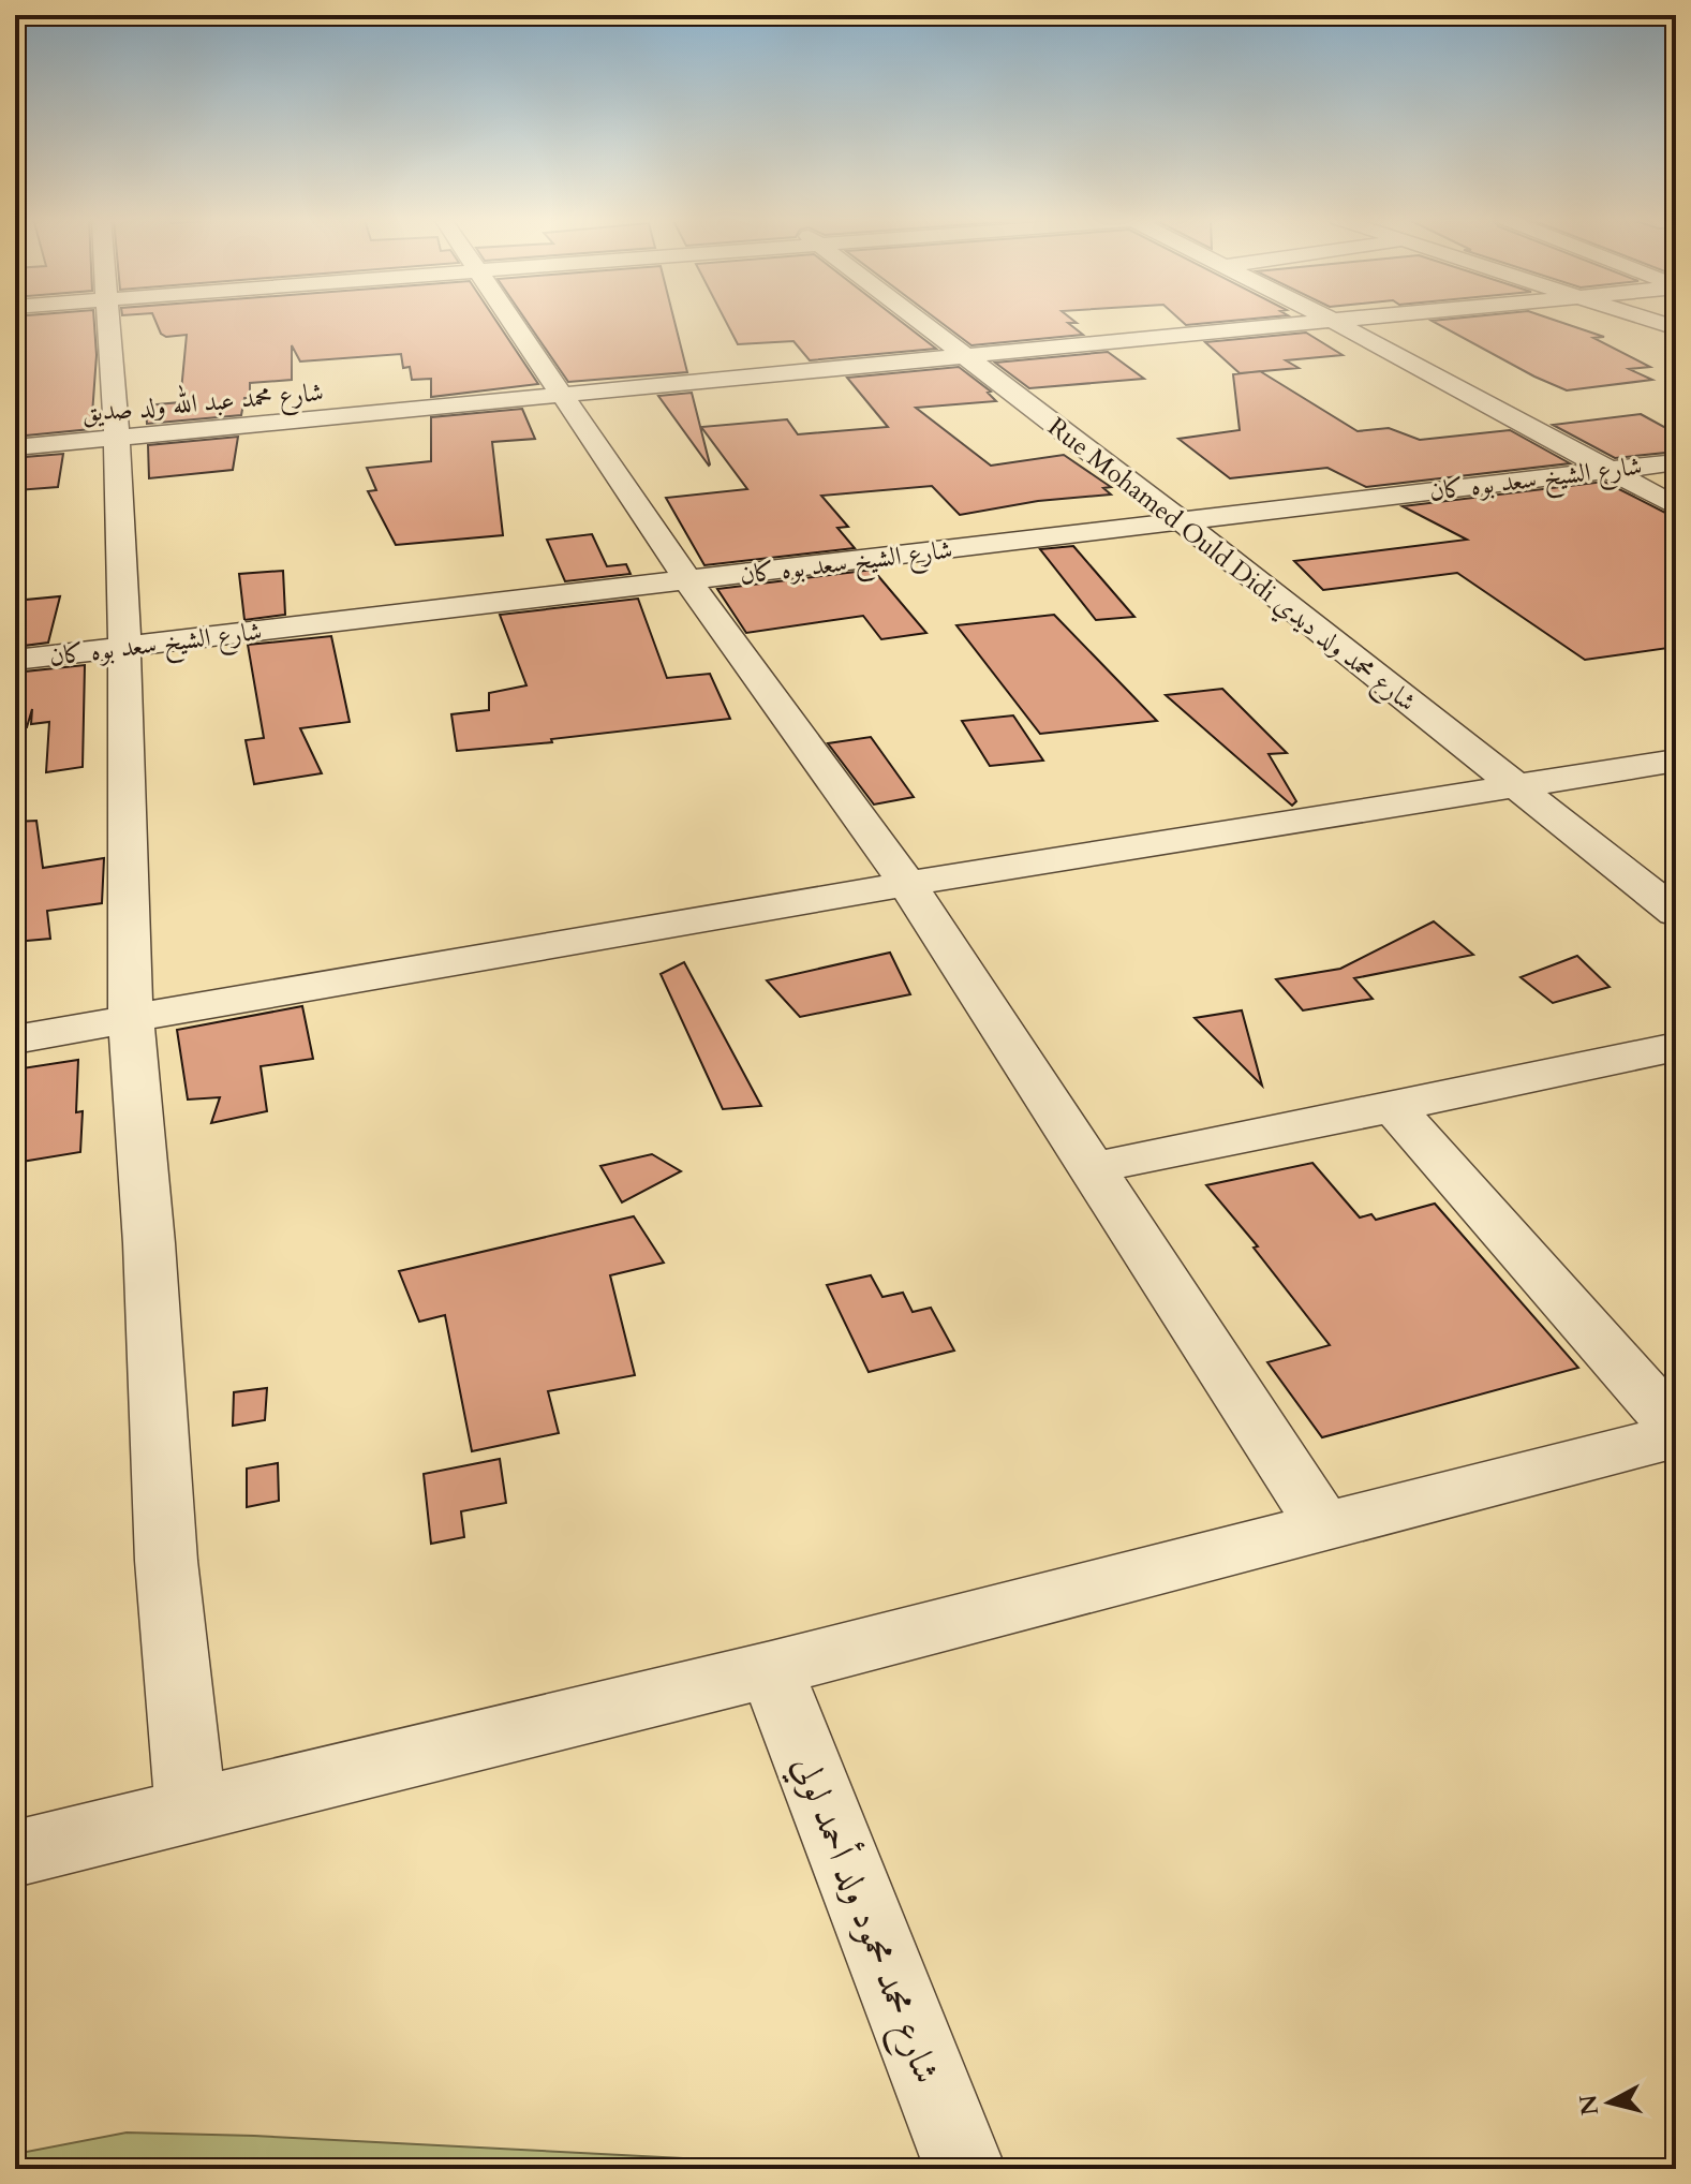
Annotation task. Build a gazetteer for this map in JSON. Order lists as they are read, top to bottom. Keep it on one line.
{"streets":{"street":["شارع محمد عبد الله ولد صديق","شارع الشيخ سعد بوه كان","Rue Mohamed Ould Didi شارع محمد ولد ديدي","شارع محمد محمود ولد أحمد لولي"]},"crossings":[["شارع محمد عبد الله ولد صديق","Rue Mohamed Ould Didi شارع محمد ولد ديدي"],["شارع الشيخ سعد بوه كان","Rue Mohamed Ould Didi شارع محمد ولد ديدي"]],"north":"left"}
